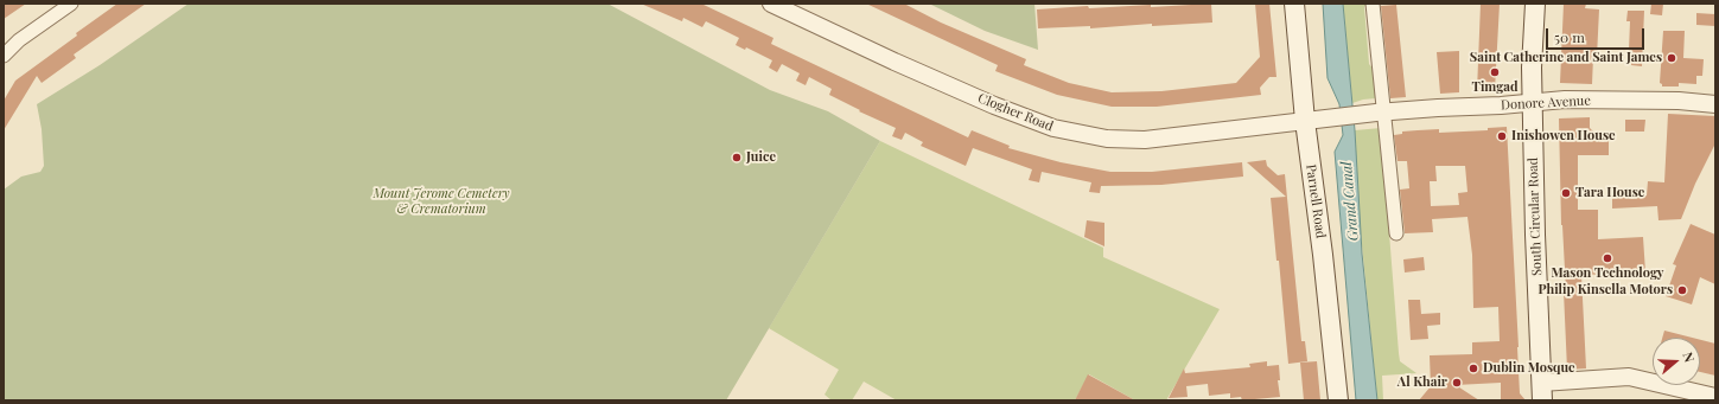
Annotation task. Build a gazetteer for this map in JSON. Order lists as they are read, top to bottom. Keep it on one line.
{"streets":{"main road":["Parnell Road","South Circular Road"],"street":["Donore Avenue","Clogher Road"]},"crossings":[["Donore Avenue","Clogher Road"],["Donore Avenue","South Circular Road"],["Clogher Road","Parnell Road"]],"water":["Grand Canal"],"parks":["Mount Jerome Cemetery & Crematorium"],"places":["Saint Catherine and Saint James","Timgad","Inishowen House","Juice","Tara House","Mason Technology","Philip Kinsella Motors","Dublin Mosque","Al Khair"],"scale_bar":"50 m","north":"right"}
